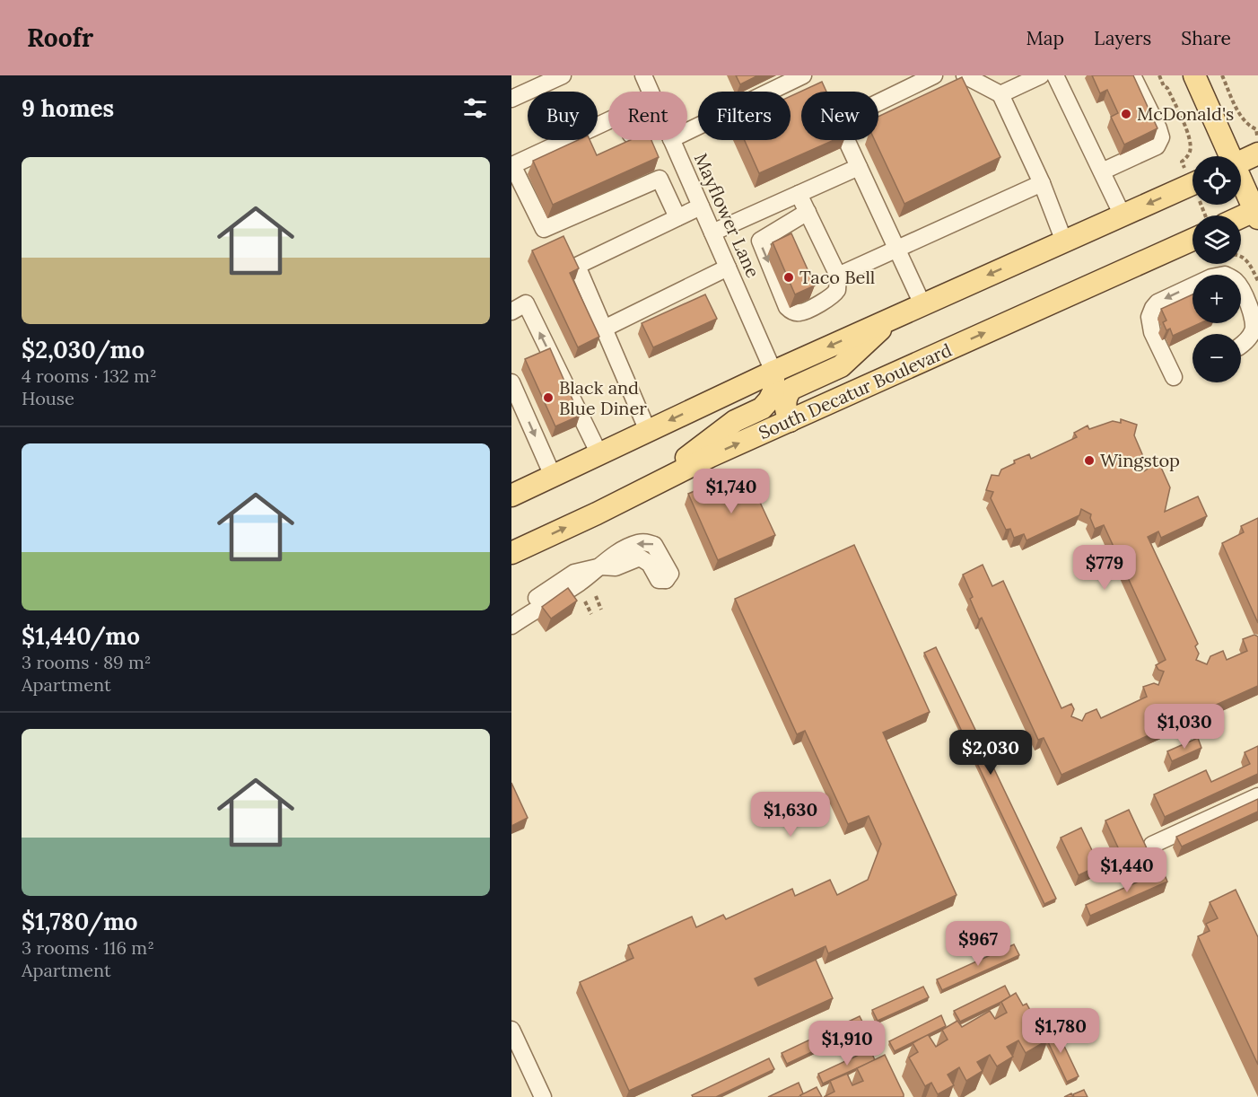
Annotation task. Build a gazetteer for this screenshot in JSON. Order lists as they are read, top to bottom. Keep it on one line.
{"streets":{"main road":["South Decatur Boulevard"],"street":["Mayflower Lane"]},"places":["McDonald's","Taco Bell","Black and Blue Diner","Wingstop"],"page":{"header":"Roofr","nav":["Map","Layers","Share"],"heading":"9 homes","chip":["Buy","Rent","Filters","New"],"list":[{"name":"$2,030/mo","note":"4 rooms · 132 m² · House"},{"name":"$1,440/mo","note":"3 rooms · 89 m² · Apartment"},{"name":"$1,780/mo","note":"3 rooms · 116 m² · Apartment"}],"map_buttons":["+","−"],"price":["$1,740","$779","$1,030","$2,030","$1,630","$1,440","$967","$1,780","$1,910"]}}
